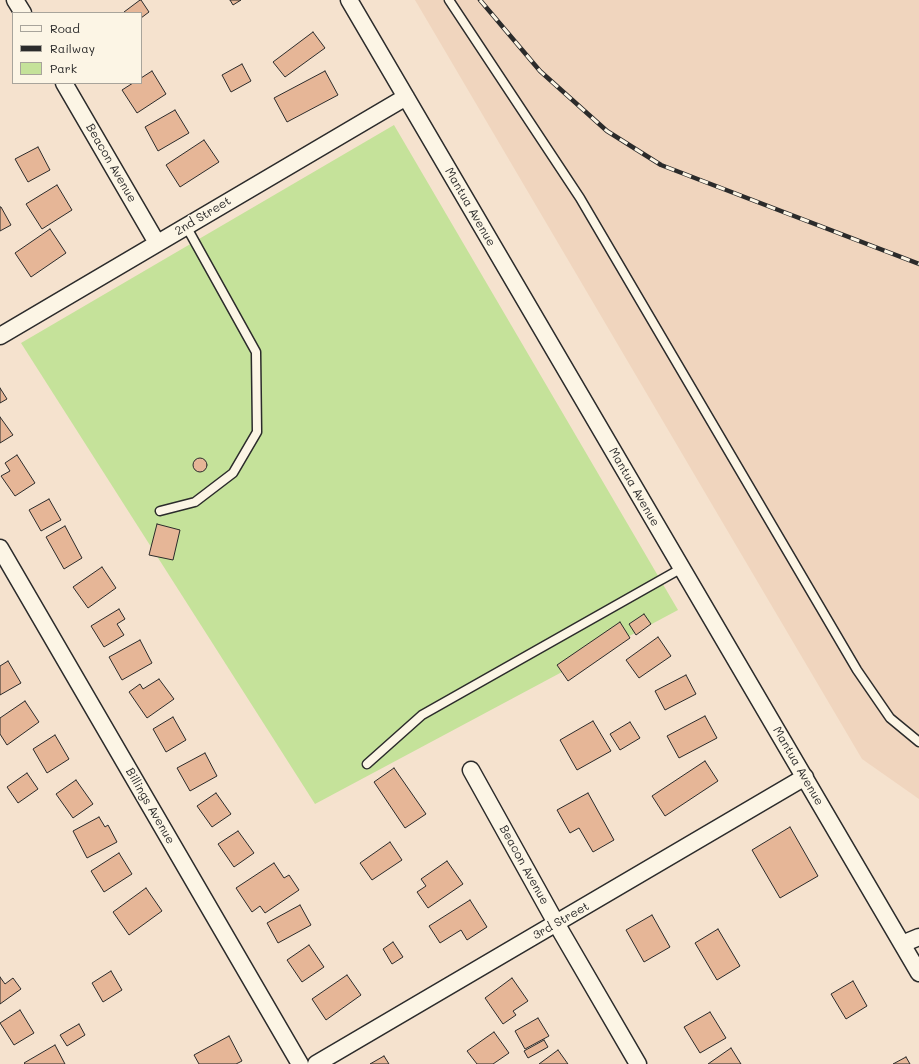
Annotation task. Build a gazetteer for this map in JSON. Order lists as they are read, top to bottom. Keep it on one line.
{"streets":{"street":["Beacon Avenue","Mantua Avenue","2nd Street","Billings Avenue","3rd Street"]},"crossings":[["Beacon Avenue","2nd Street"],["Beacon Avenue","3rd Street"],["Mantua Avenue","2nd Street"],["Mantua Avenue","3rd Street"]],"legend":["Road","Railway","Park"]}
